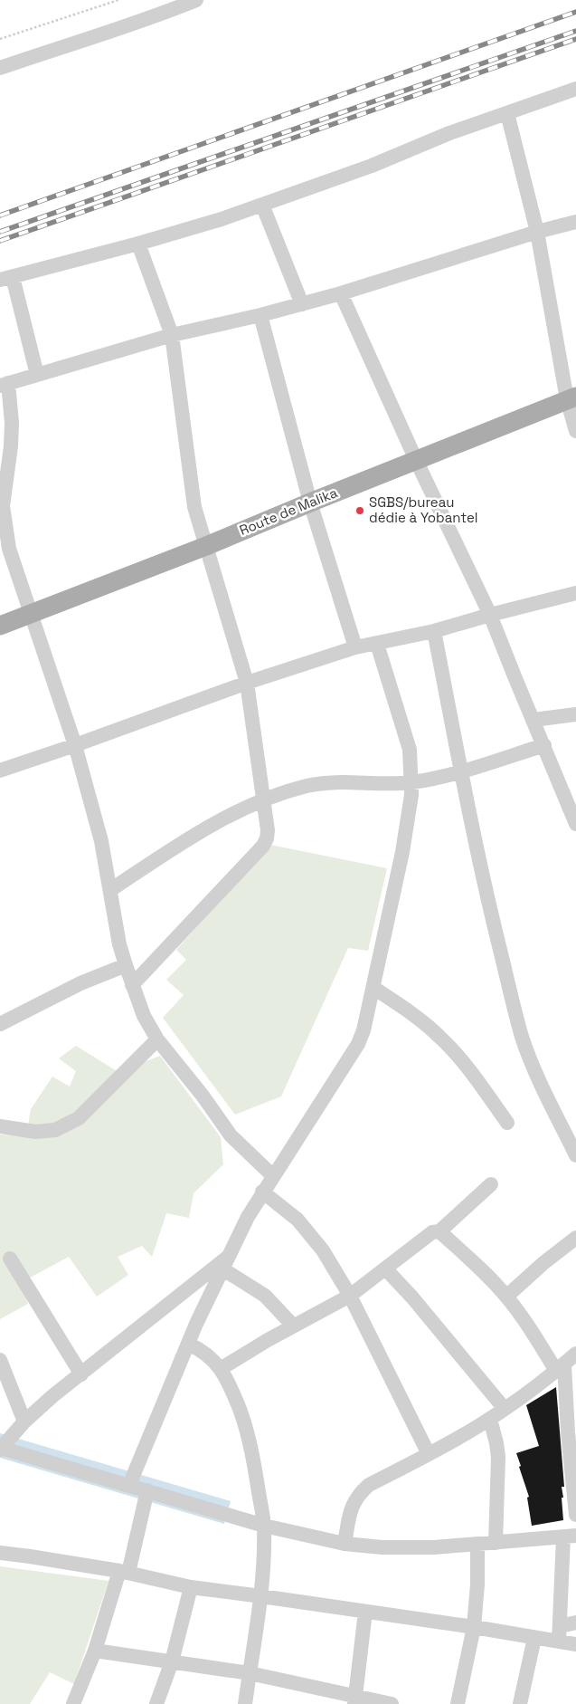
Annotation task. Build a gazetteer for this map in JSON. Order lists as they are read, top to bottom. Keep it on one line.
{"streets":{"main road":["Route de Malika"]},"places":["SGBS/bureau dédie à Yobantel"]}
